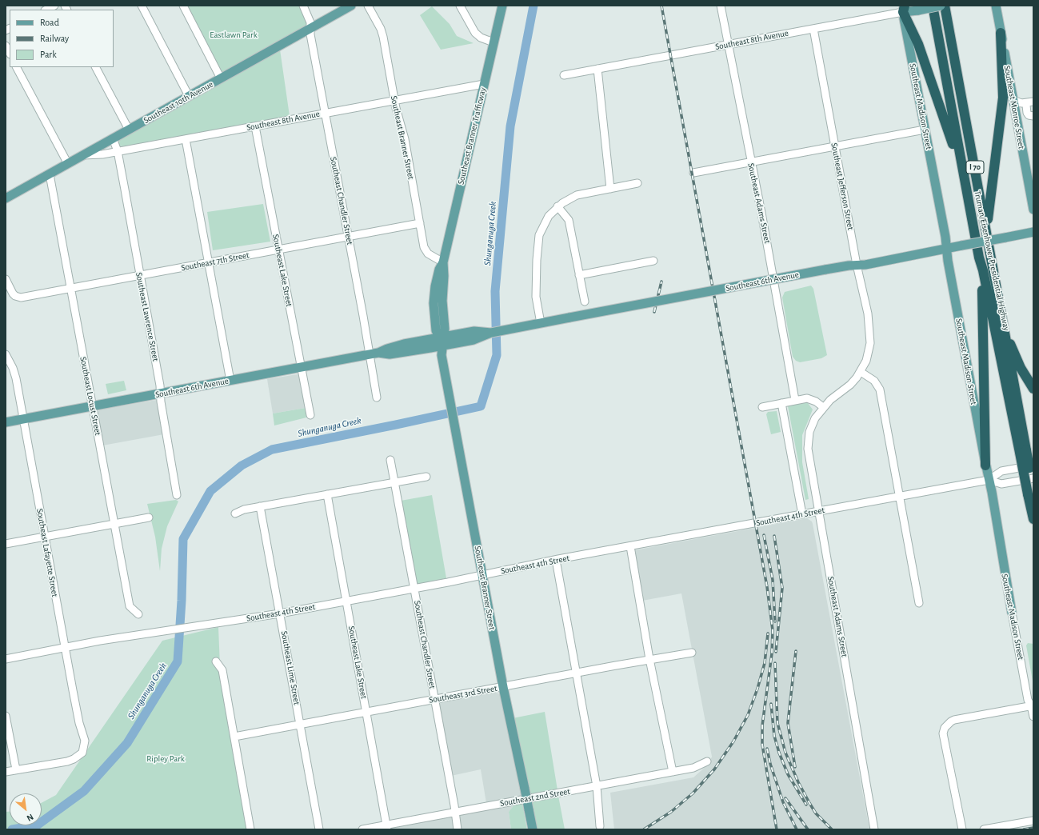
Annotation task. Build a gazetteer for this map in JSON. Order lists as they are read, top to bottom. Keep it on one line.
{"streets":{"highway":["I 70","Truman/Eisenhower Presidential Highway"],"main road":["Southeast 8th Avenue","Southeast 10th Avenue","Southeast Madison Street","Southeast Monroe Street","Southeast Branner Trafficway","Southeast Branner Street","Southeast 6th Avenue"],"street":["Southeast Jefferson Street","Southeast Chandler Street","Southeast Adams Street","Southeast 7th Street","Southeast Lake Street","Southeast Lawrence Street","Southeast Locust Street","Southeast 4th Street","Southeast Lafayette Street","Southeast Lime Street","Southeast 3rd Street","Southeast 2nd Street"]},"crossings":[["Southeast 8th Avenue","Southeast 10th Avenue"],["Southeast 8th Avenue","Southeast Madison Street"],["Southeast 8th Avenue","Southeast Branner Trafficway"],["Southeast 8th Avenue","Southeast Branner Street"],["Southeast 8th Avenue","Southeast Jefferson Street"],["Southeast 8th Avenue","Southeast Chandler Street"],["Southeast 8th Avenue","Southeast Adams Street"],["Southeast 8th Avenue","Southeast Lake Street"],["Southeast 8th Avenue","Southeast Lawrence Street"],["Southeast 10th Avenue","Southeast Chandler Street"],["Southeast 10th Avenue","Southeast Lawrence Street"],["Southeast 10th Avenue","Southeast Locust Street"],["Southeast Madison Street","Southeast 6th Avenue"],["Southeast Madison Street","Southeast 4th Street"],["Southeast Branner Trafficway","Southeast Branner Street"],["Southeast Branner Street","Southeast 7th Street"],["Southeast Branner Street","Southeast 6th Avenue"],["Southeast Branner Street","Southeast 4th Street"],["Southeast Branner Street","Southeast 3rd Street"],["Southeast Jefferson Street","Southeast Adams Street"],["Southeast Jefferson Street","Southeast 6th Avenue"],["Southeast Chandler Street","Southeast 7th Street"],["Southeast Chandler Street","Southeast 6th Avenue"],["Southeast Chandler Street","Southeast 4th Street"],["Southeast Chandler Street","Southeast 3rd Street"],["Southeast Chandler Street","Southeast 2nd Street"],["Southeast Adams Street","Southeast 4th Street"],["Southeast 7th Street","Southeast Lake Street"],["Southeast 7th Street","Southeast Lawrence Street"],["Southeast 7th Street","Southeast Locust Street"],["Southeast Lake Street","Southeast 6th Avenue"],["Southeast Lake Street","Southeast 4th Street"],["Southeast Lake Street","Southeast 3rd Street"],["Southeast Lake Street","Southeast 2nd Street"],["Southeast 6th Avenue","Southeast Lawrence Street"],["Southeast 6th Avenue","Southeast Locust Street"],["Southeast 6th Avenue","Southeast Lafayette Street"],["Southeast 4th Street","Southeast Lafayette Street"],["Southeast 4th Street","Southeast Lime Street"],["Southeast Lime Street","Southeast 3rd Street"]],"water":["Shunganuga Creek"],"parks":["Eastlawn Park","Ripley Park"],"legend":["Road","Railway","Park"],"north":"bottom right"}
